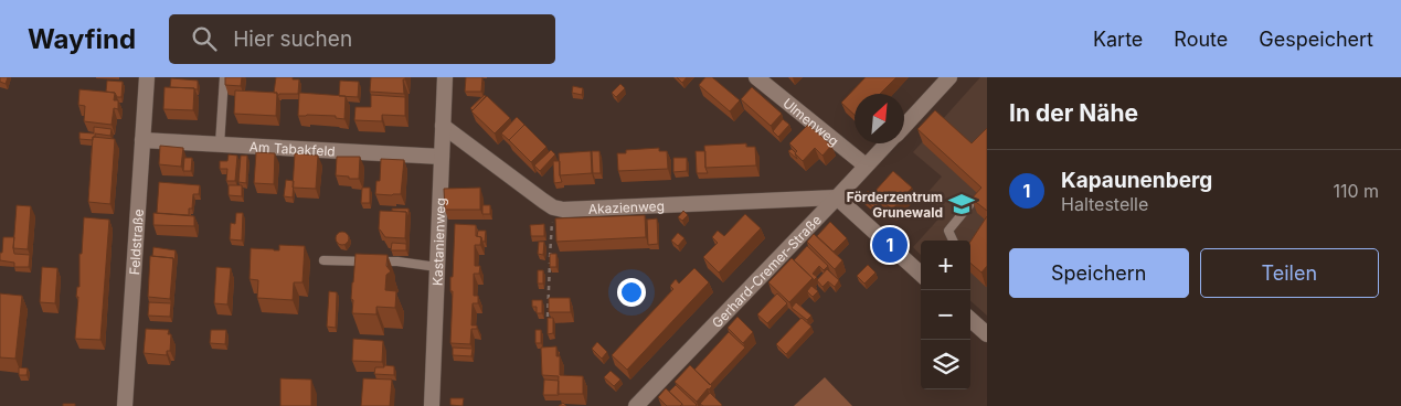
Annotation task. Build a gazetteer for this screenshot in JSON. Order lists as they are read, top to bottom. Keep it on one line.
{"streets":{"street":["Ulmenweg","Am Tabakfeld","Akazienweg","Feldstraße","Kastanienweg","Gerhard-Cremer-Straße"]},"crossings":[["Ulmenweg","Gerhard-Cremer-Straße"],["Am Tabakfeld","Feldstraße"],["Am Tabakfeld","Kastanienweg"],["Akazienweg","Gerhard-Cremer-Straße"]],"places":{"school or university":["Förderzentrum Grunewald"]},"north":"top right","page":{"header":"Wayfind","search":"Hier suchen","nav":["Karte","Route","Gespeichert"],"heading":"In der Nähe","list":[{"mark":"1","name":"Kapaunenberg","note":"Haltestelle","value":"110 m"}],"pins":"1","buttons":["Speichern","Teilen"],"map_buttons":["+","−"]}}
